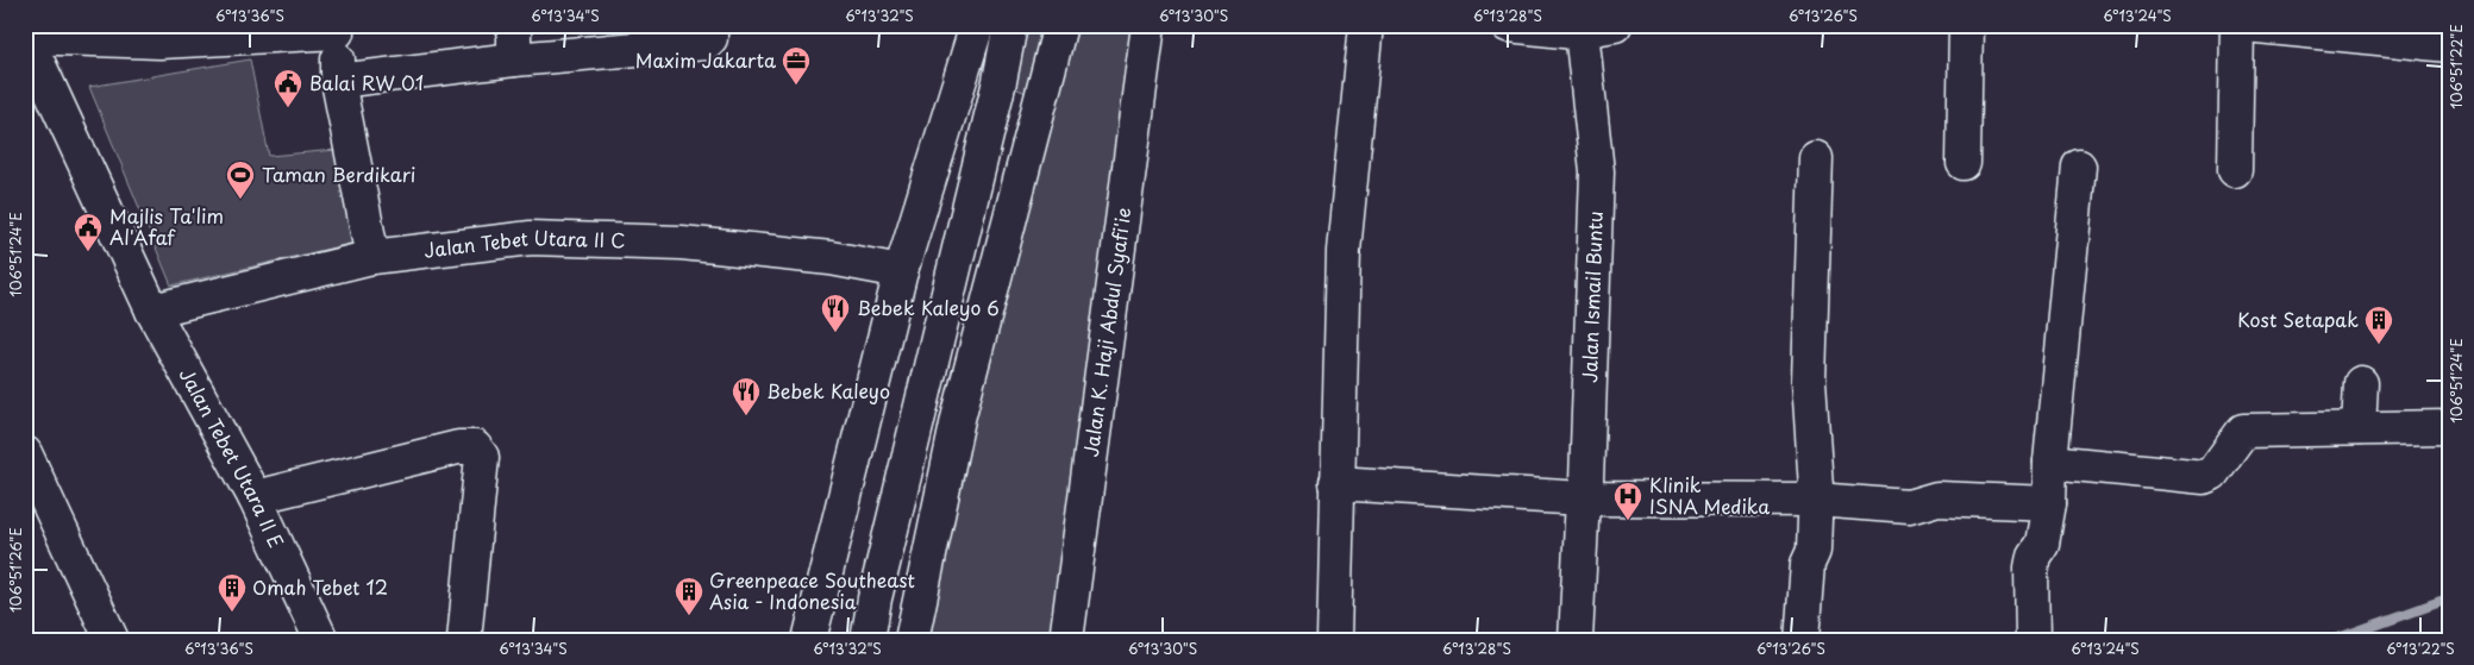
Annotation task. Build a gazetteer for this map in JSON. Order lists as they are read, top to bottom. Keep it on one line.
{"streets":{"street":["Jalan Tebet Utara II C","Jalan Ismail Buntu","Jalan K. Haji Abdul Syafi'ie","Jalan Tebet Utara II E"]},"crossings":[["Jalan Tebet Utara II C","Jalan Tebet Utara II E"]],"places":{"office":["Maxim Jakarta"],"public building":["Balai RW 01","Majlis Ta'lim Al'Afaf"],"sports":["Taman Berdikari"],"restaurant":["Bebek Kaleyo 6","Bebek Kaleyo"],"building":["Kost Setapak","Omah Tebet 12","Greenpeace Southeast Asia - Indonesia"],"hospital":["Klinik ISNA Medika"]},"coordinates":["6°13'36\"S","6°13'34\"S","6°13'32\"S","6°13'30\"S","6°13'28\"S","6°13'26\"S","6°13'24\"S","106°51'22\"E","106°51'24\"E","106°51'26\"E","6°13'22\"S"]}
